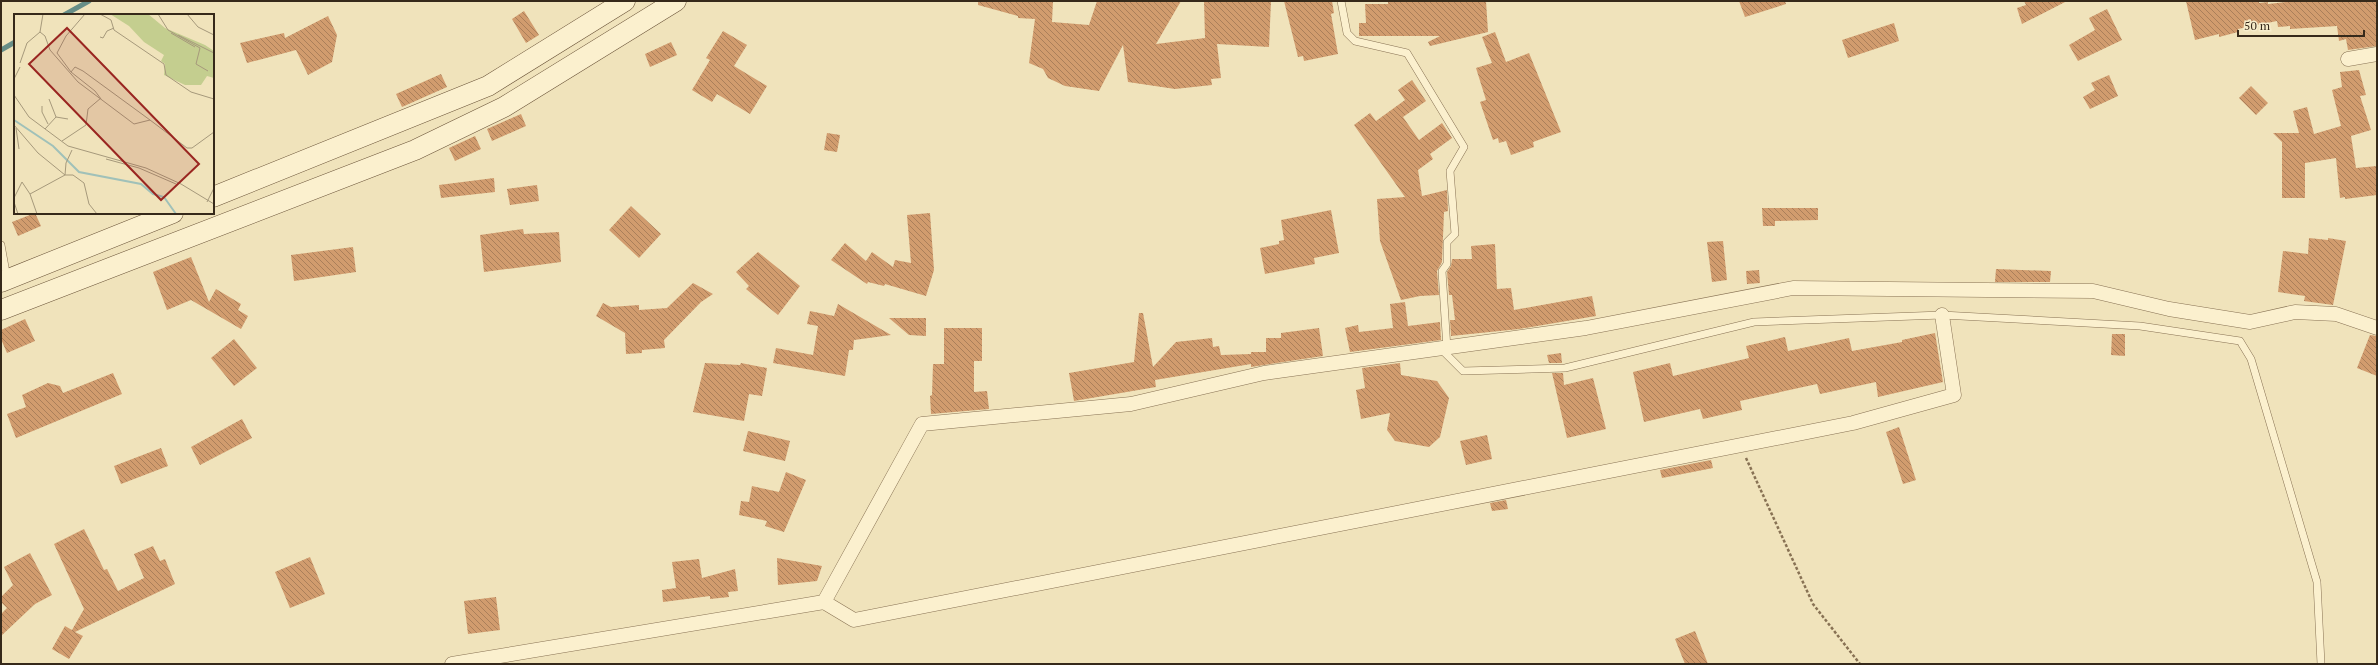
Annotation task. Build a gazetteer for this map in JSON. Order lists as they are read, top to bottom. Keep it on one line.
{"scale_bar":"50 m"}
